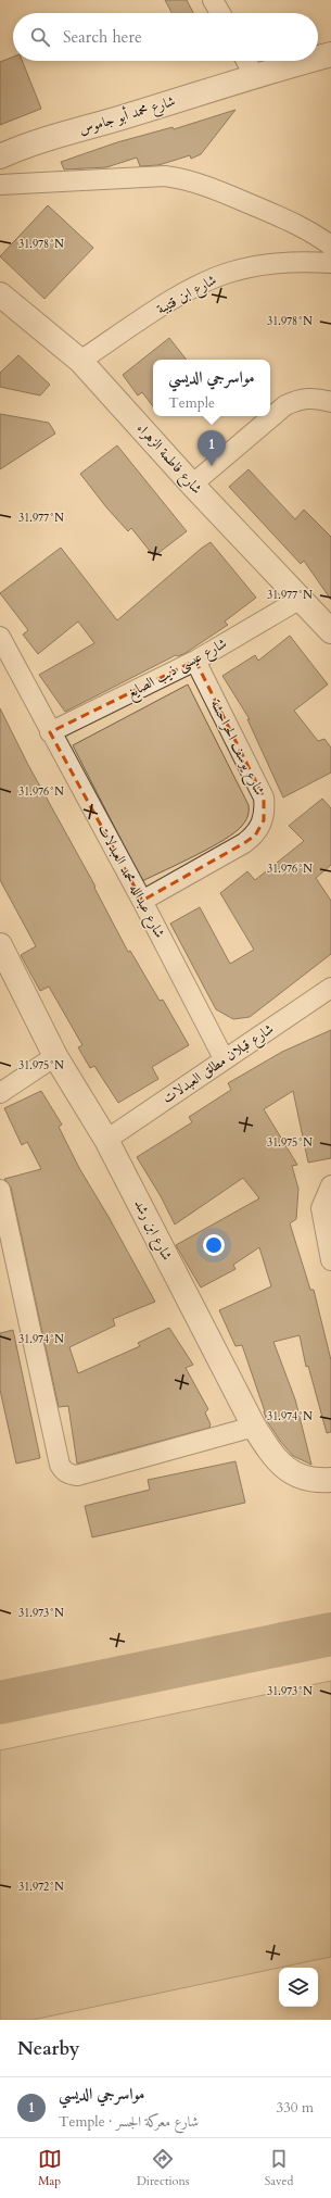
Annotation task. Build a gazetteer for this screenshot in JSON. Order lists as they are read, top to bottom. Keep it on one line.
{"streets":{"street":["شارع محمد أبو جاموس","شارع ابن قتيبة","شارع فاطمة الزهراء","شارع عيسى ذيب الصايغ","شارع يوسف الحراحشة","شارع عبدالله محمد العبدلات","شارع قبلان مطلق العبدلات","شارع ابن رشد"]},"crossings":[["شارع ابن قتيبة","شارع فاطمة الزهراء"],["شارع فاطمة الزهراء","شارع عيسى ذيب الصايغ"],["شارع عيسى ذيب الصايغ","شارع يوسف الحراحشة"],["شارع عيسى ذيب الصايغ","شارع عبدالله محمد العبدلات"],["شارع يوسف الحراحشة","شارع عبدالله محمد العبدلات"],["شارع عبدالله محمد العبدلات","شارع قبلان مطلق العبدلات"],["شارع قبلان مطلق العبدلات","شارع ابن رشد"]],"page":{"search":"Search here","popup":["مواسرجي الديسي","Temple"],"pins":"1","heading":"Nearby","list":[{"mark":"1","name":"مواسرجي الديسي","note":"Temple · شارع معركة الجسر","value":"330 m"}],"nav":["Map","Directions","Saved"]},"coordinates":["31.978°N","31.977°N","31.976°N","31.975°N","31.974°N","31.973°N","31.972°N"]}
